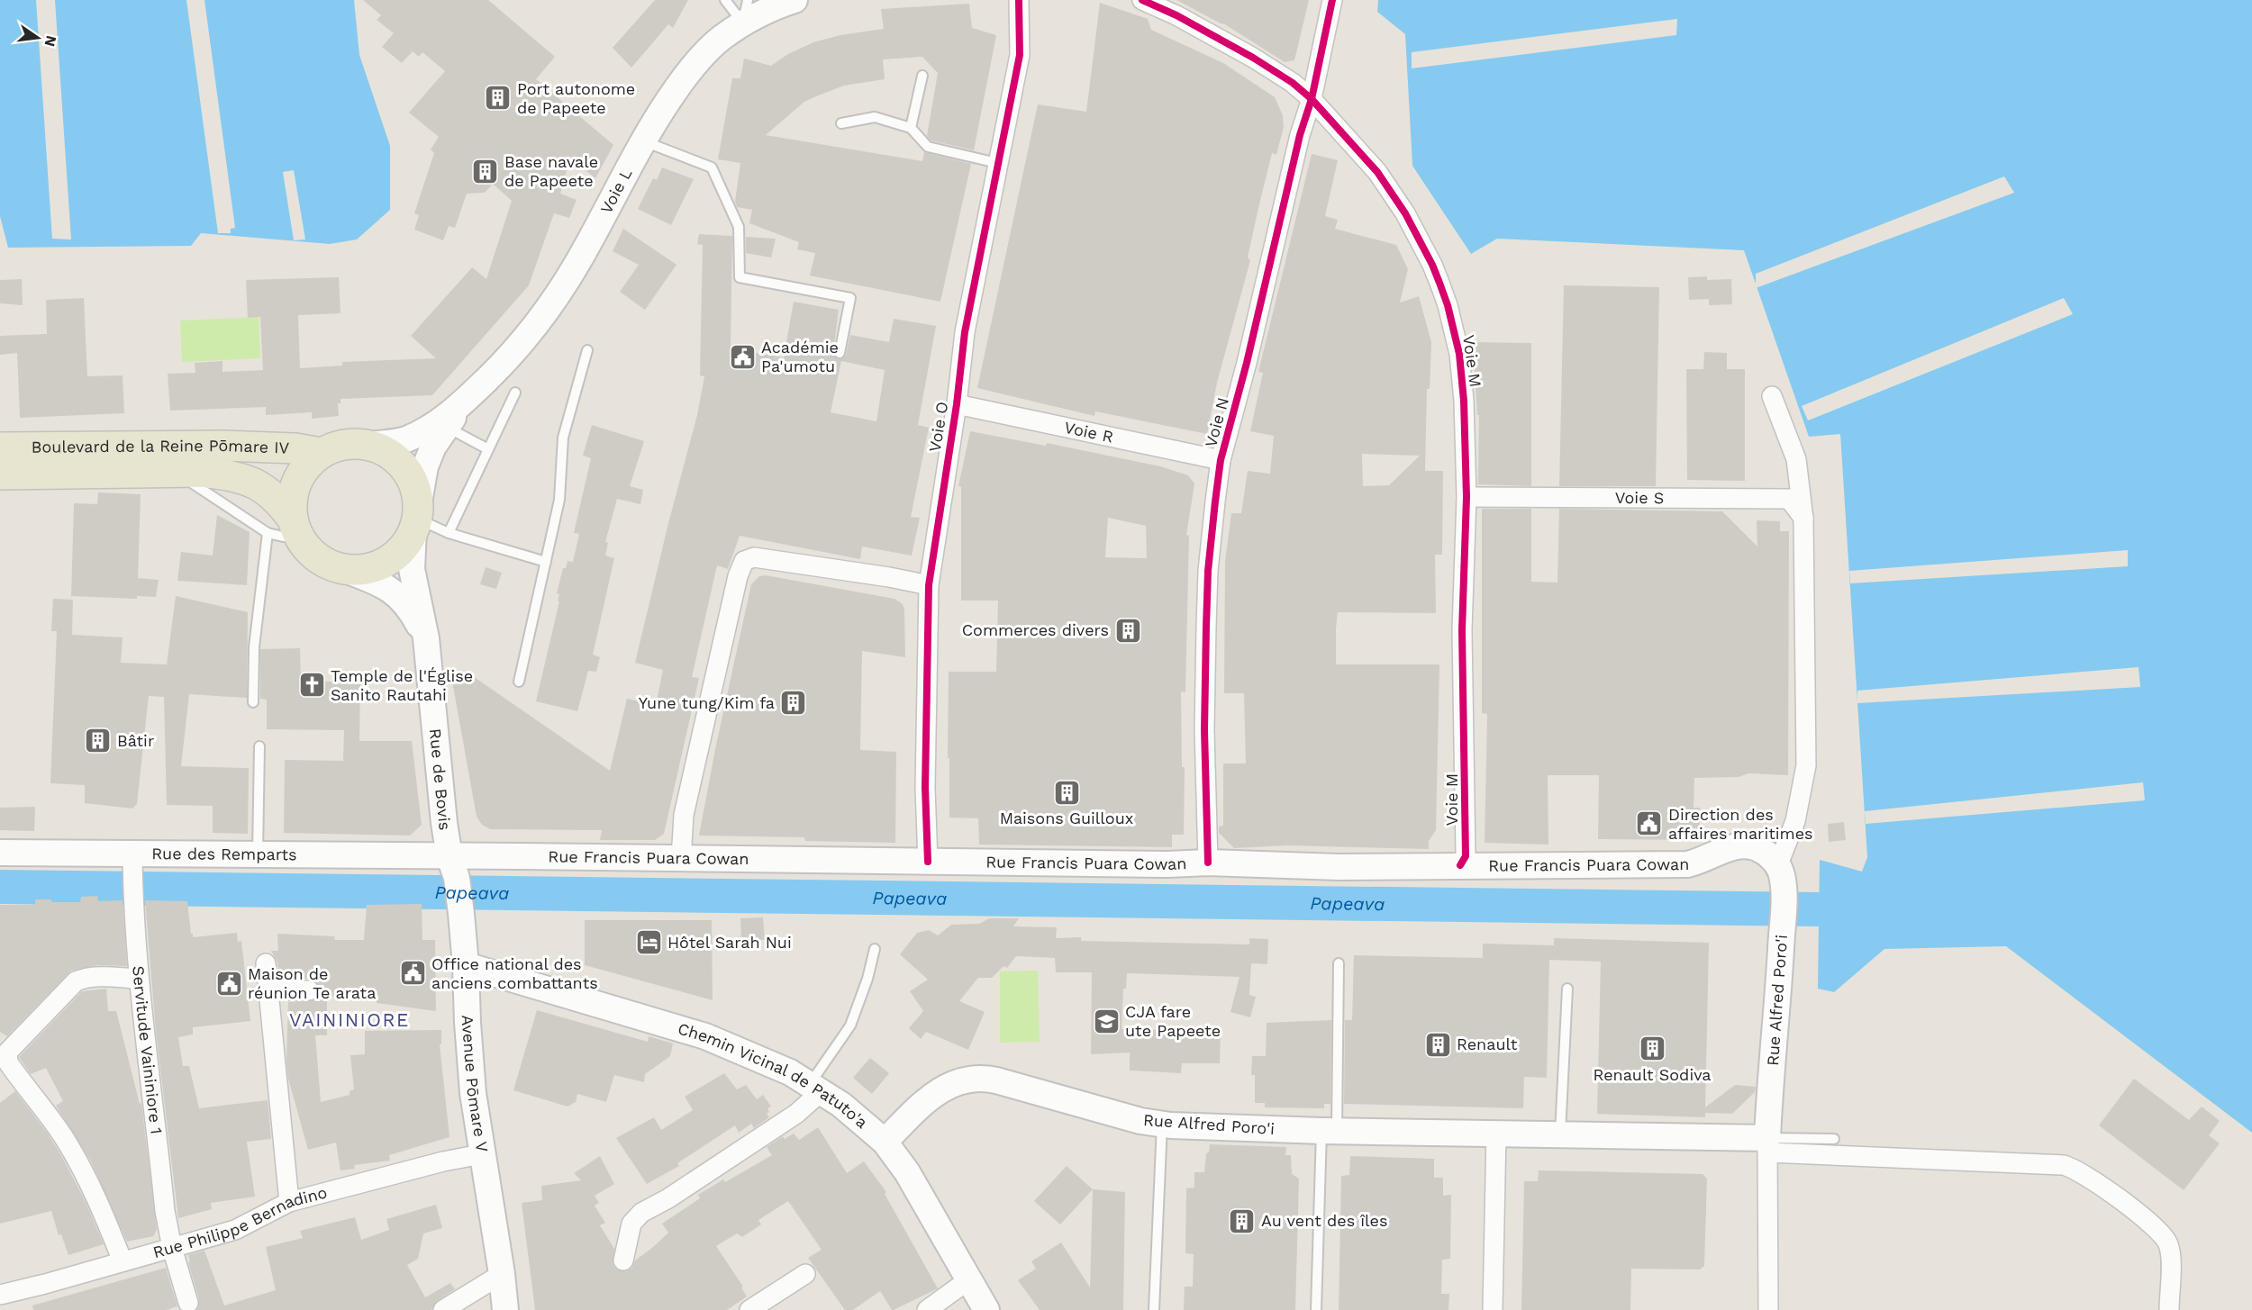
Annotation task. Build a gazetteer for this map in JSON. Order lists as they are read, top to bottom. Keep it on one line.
{"streets":{"main road":["Voie L","Boulevard de la Reine Pōmare IV","Rue de Bovis","Rue des Remparts","Rue Francis Puara Cowan","Rue Alfred Poro'i","Chemin Vicinal de Patuto'a","Avenue Pōmare V"],"street":["Voie M","Voie N","Voie O","Voie R","Voie S","Servitude Vaininiore 1","Rue Philippe Bernadino"]},"crossings":[["Voie L","Rue de Bovis"],["Voie M","Voie N"],["Voie M","Voie S"],["Voie M","Rue Francis Puara Cowan"],["Voie N","Voie R"],["Voie N","Rue Francis Puara Cowan"],["Voie O","Voie R"],["Voie O","Rue Francis Puara Cowan"],["Boulevard de la Reine Pōmare IV","Rue de Bovis"],["Rue de Bovis","Rue des Remparts"],["Rue de Bovis","Rue Francis Puara Cowan"],["Rue de Bovis","Avenue Pōmare V"],["Rue des Remparts","Rue Francis Puara Cowan"],["Rue des Remparts","Servitude Vaininiore 1"],["Rue des Remparts","Avenue Pōmare V"],["Rue Francis Puara Cowan","Rue Alfred Poro'i"],["Rue Francis Puara Cowan","Avenue Pōmare V"],["Rue Alfred Poro'i","Chemin Vicinal de Patuto'a"],["Servitude Vaininiore 1","Rue Philippe Bernadino"],["Chemin Vicinal de Patuto'a","Avenue Pōmare V"],["Avenue Pōmare V","Rue Philippe Bernadino"]],"districts":["VAININIORE"],"water":["Papeava"],"places":{"building":["Port autonome de Papeete","Base navale de Papeete","Commerces divers","Yune tung/Kim fa","Bâtir","Maisons Guilloux","Renault","Renault Sodiva","Au vent des îles"],"public building":["Académie Pa'umotu","Direction des affaires maritimes","Office national des anciens combattants","Maison de réunion Te arata"],"church":["Temple de l'Église Sanito Rautahi"],"hotel":["Hôtel Sarah Nui"],"school or university":["CJA fare ute Papeete"]},"north":"right"}
